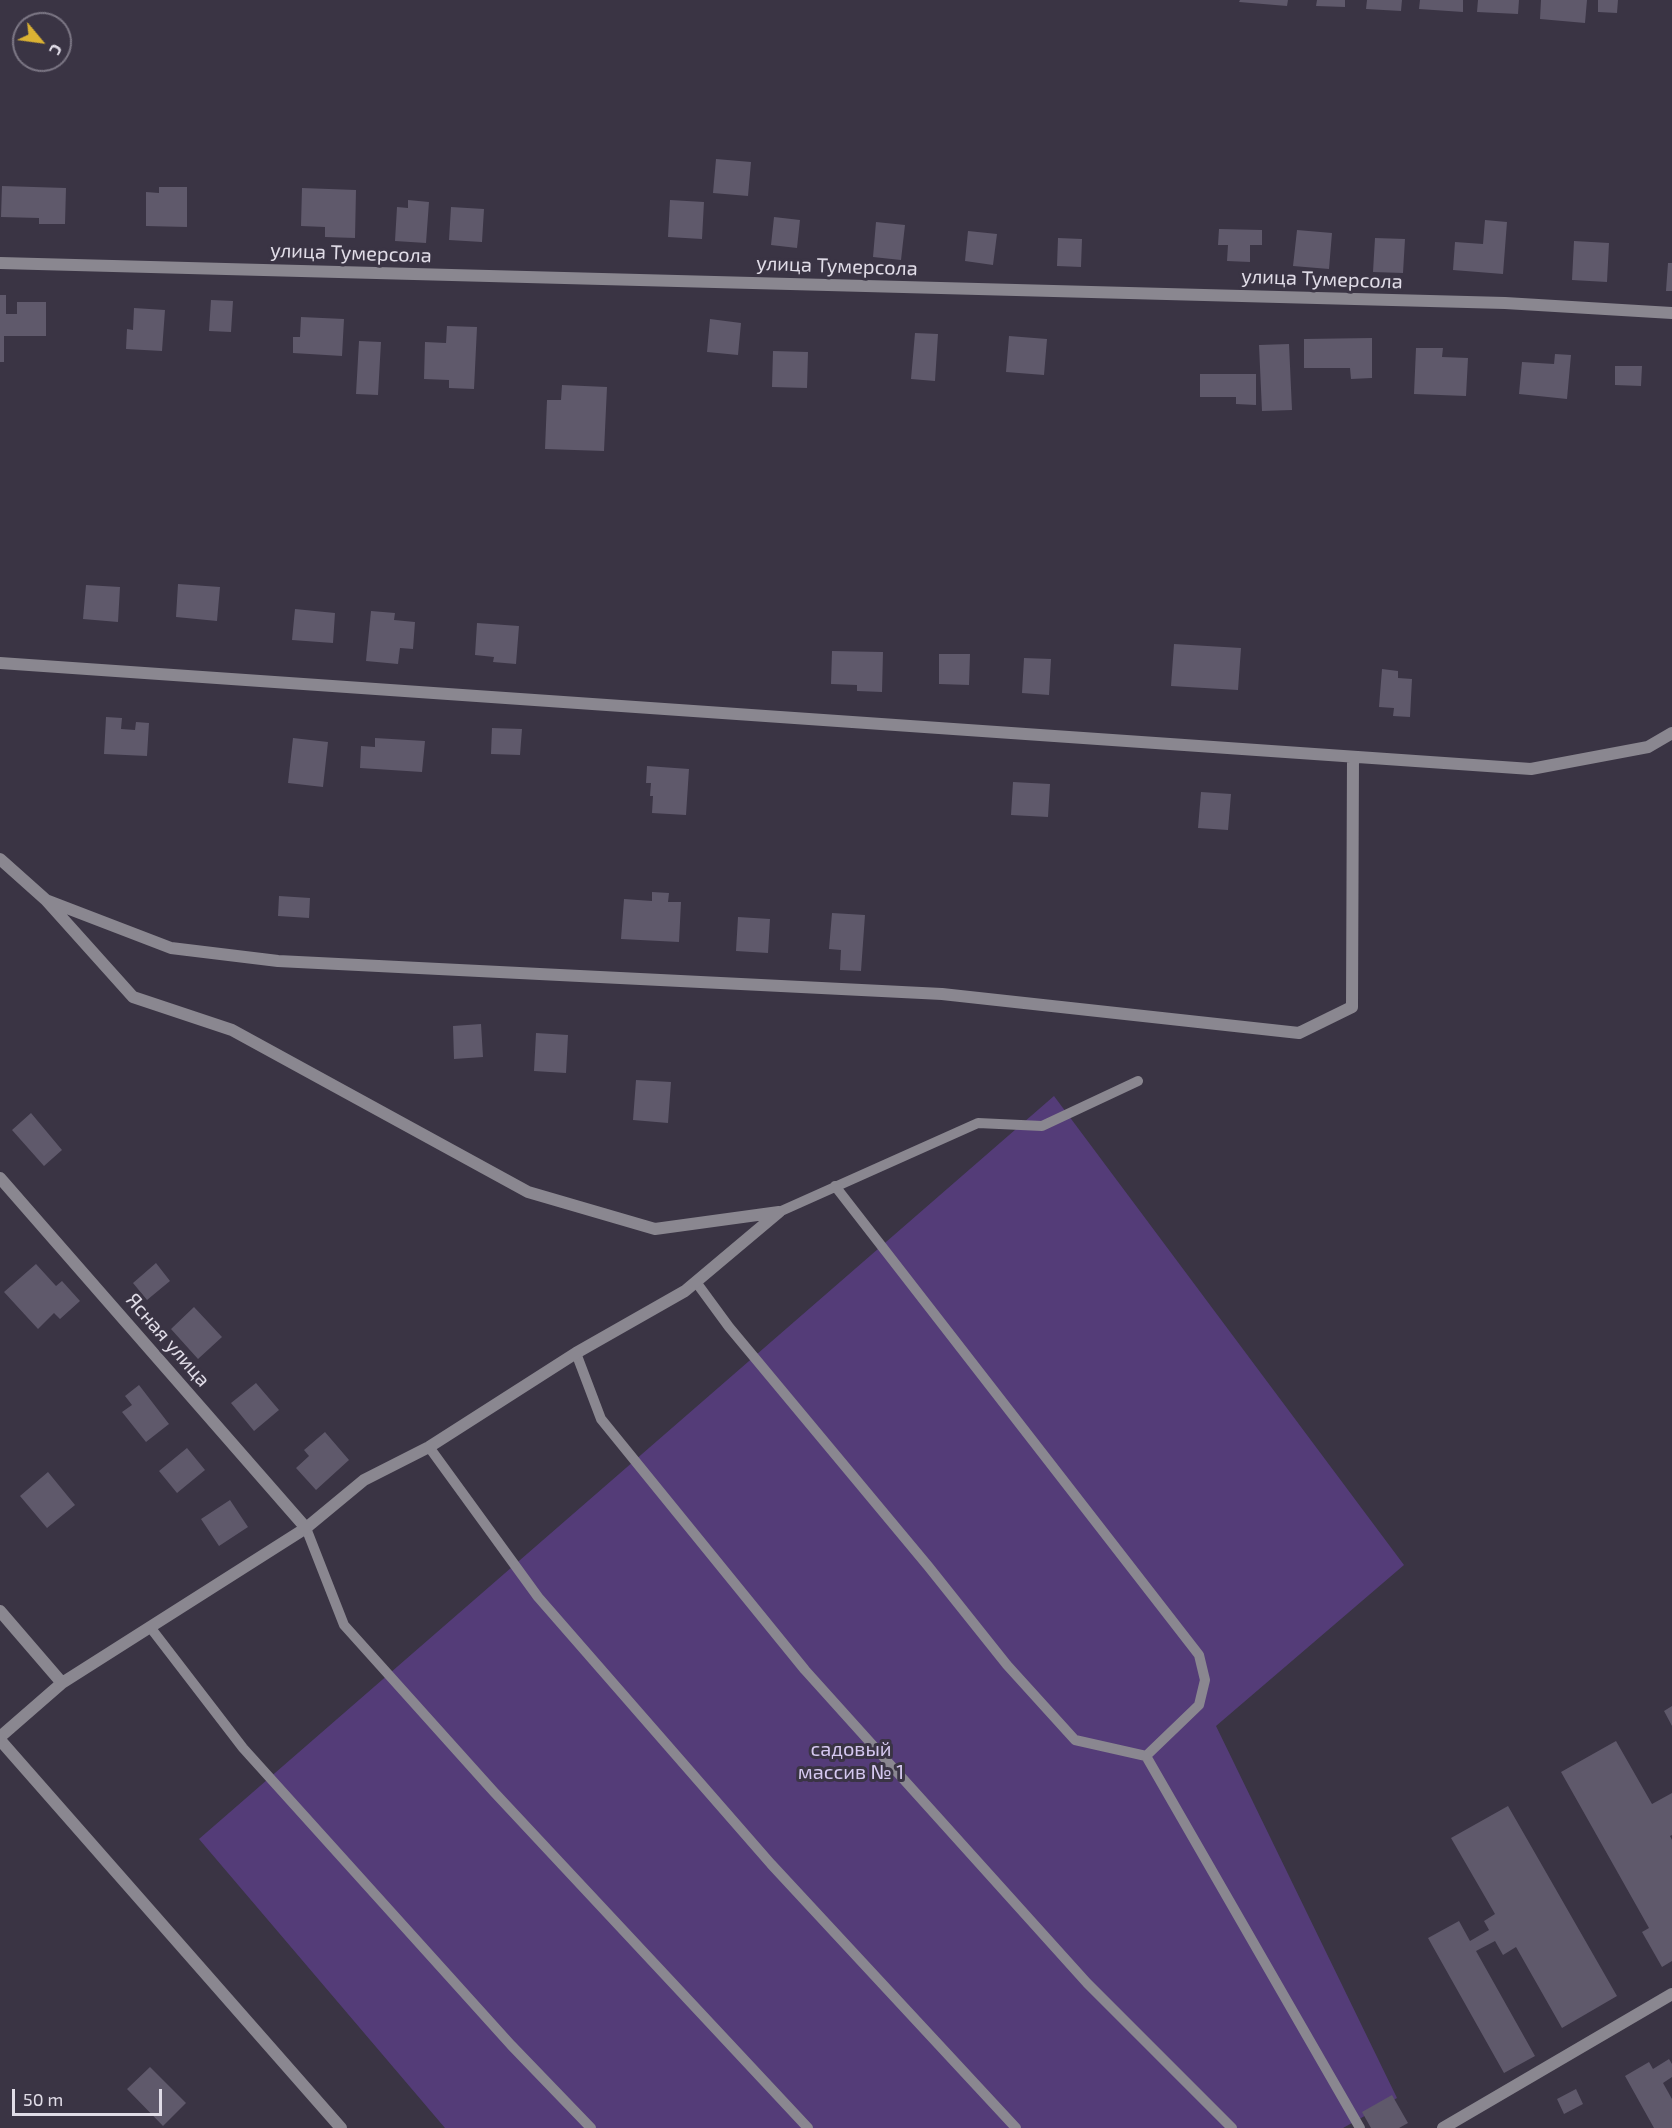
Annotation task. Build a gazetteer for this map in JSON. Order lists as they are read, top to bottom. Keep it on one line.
{"streets":{"street":["улица Тумерсола","Ясная улица"]},"parks":["садовый массив № 1"],"scale_bar":"50 m","north":"bottom right"}
